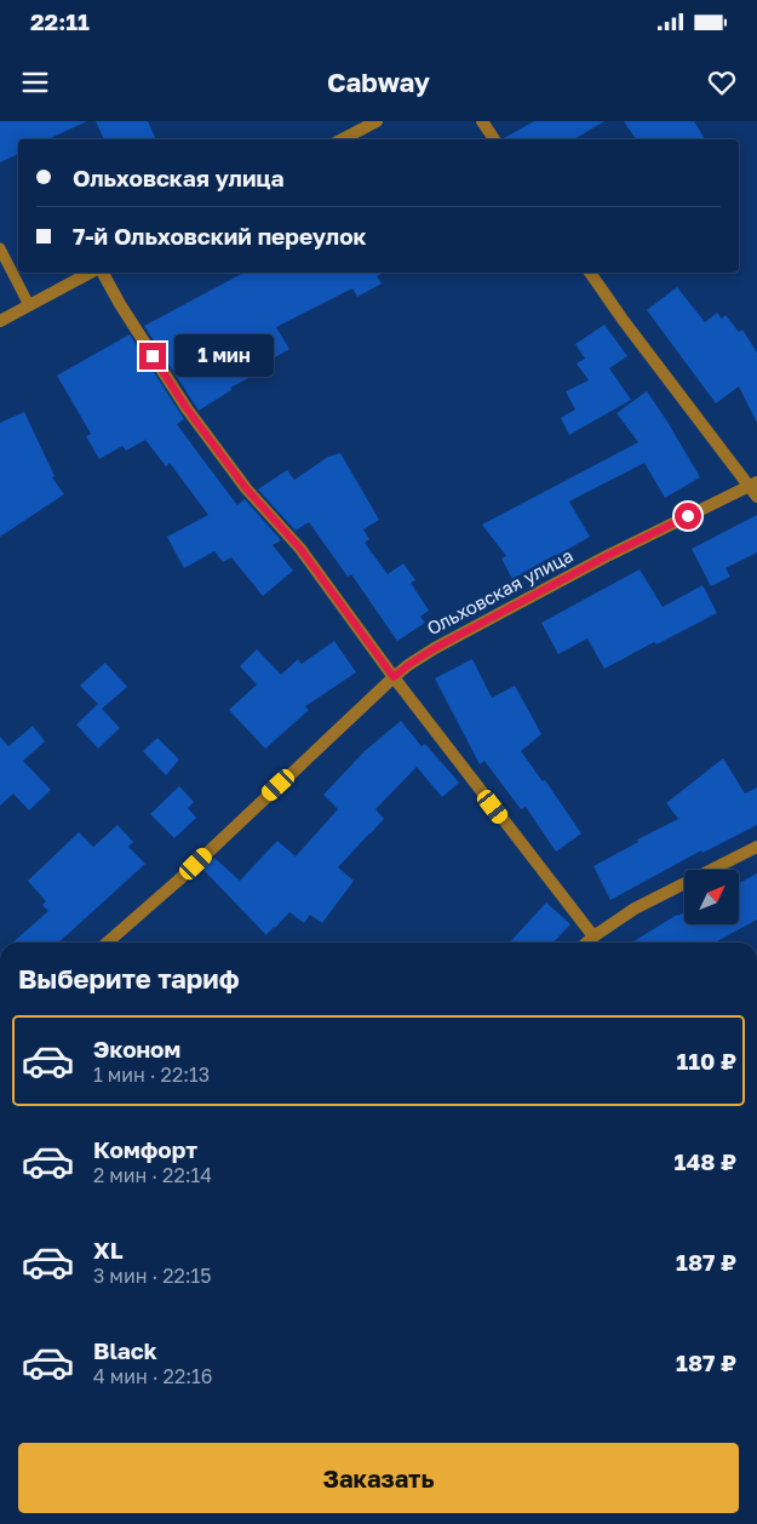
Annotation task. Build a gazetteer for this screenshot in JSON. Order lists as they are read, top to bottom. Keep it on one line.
{"streets":{"street":["Ольховская улица"]},"north":"top right","page":{"status":"22:11","header":"Cabway","banner":["Ольховская улица","7-й Ольховский переулок"],"bubble":"1 мин","heading":"Выберите тариф","list":[{"name":"Эконом","note":"1 мин · 22:13","value":"110 ₽"},{"name":"Комфорт","note":"2 мин · 22:14","value":"148 ₽"},{"name":"XL","note":"3 мин · 22:15","value":"187 ₽"},{"name":"Black","note":"4 мин · 22:16","value":"187 ₽"}],"buttons":"Заказать"}}
